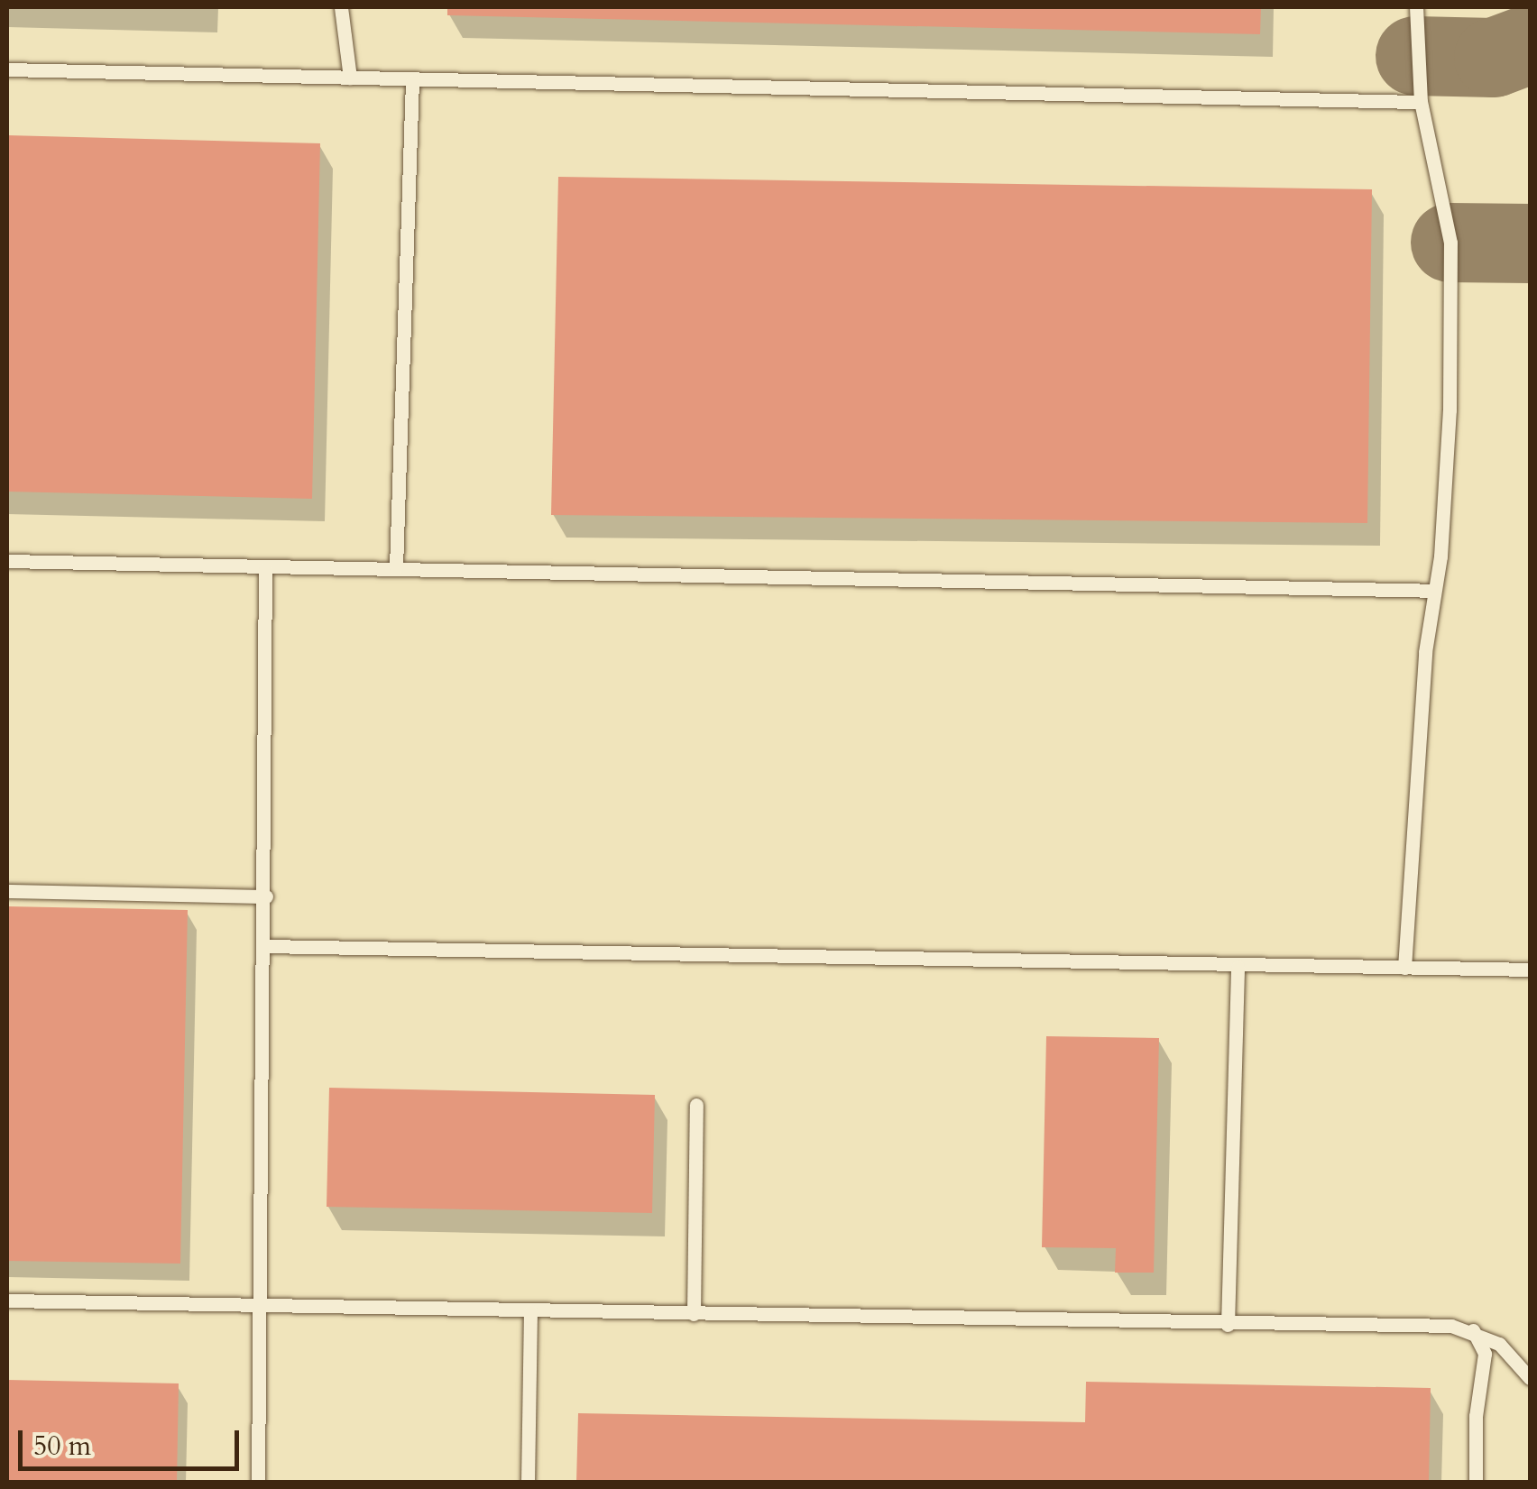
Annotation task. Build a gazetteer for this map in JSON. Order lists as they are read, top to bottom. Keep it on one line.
{"scale_bar":"50 m"}
